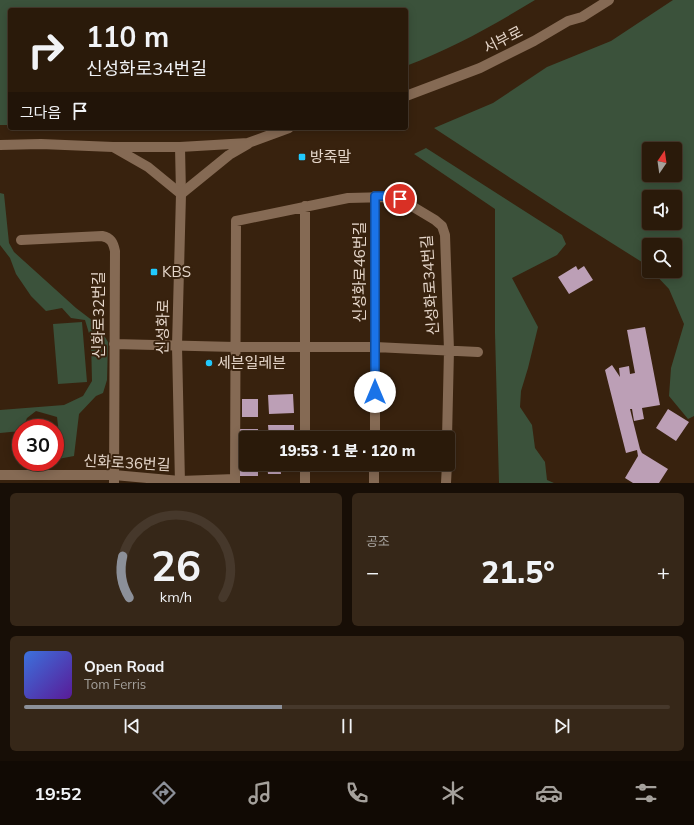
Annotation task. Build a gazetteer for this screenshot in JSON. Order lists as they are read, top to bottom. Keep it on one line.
{"streets":{"street":["서부로","신성화로46번길","신성화로34번길","신화로32번길","신성화로","신화로36번길"]},"crossings":[["신성화로46번길","신성화로34번길"],["신화로32번길","신화로36번길"],["신성화로","신화로36번길"]],"places":{"transit":["방죽말","KBS"],"other":["세븐일레븐"]},"north":"top","page":{"turn":["110 m","신성화로34번길"],"then":"그다음","limit":"30","trip":"19:53 · 1 분 · 120 m","tile":"공조","heat":["−","21.5°","+"],"song":["Open Road","Tom Ferris"],"tabs":"19:52","gauge":["26","km/h"]}}
